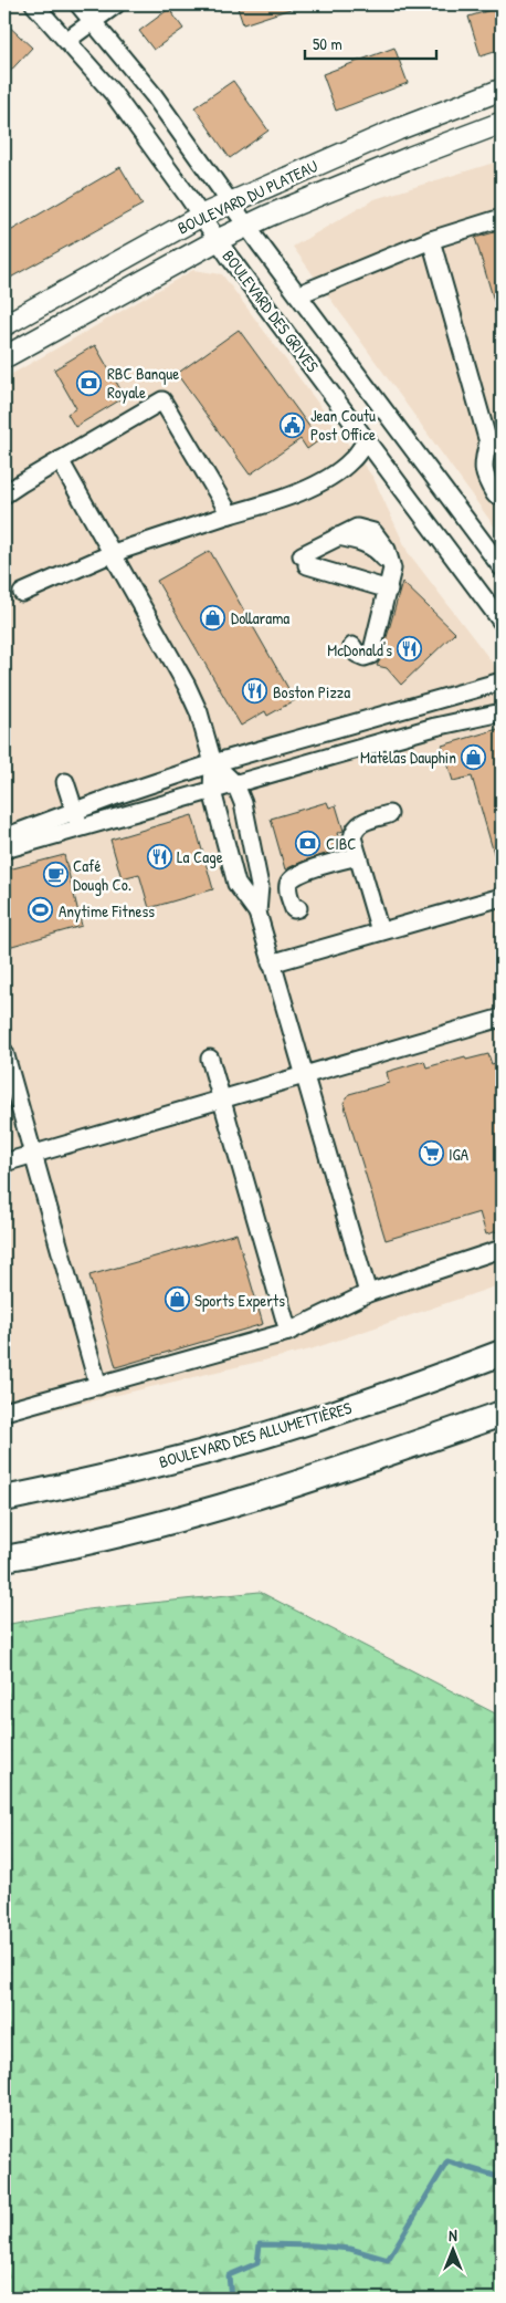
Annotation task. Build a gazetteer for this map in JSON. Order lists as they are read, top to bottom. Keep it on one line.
{"streets":{"highway":["BOULEVARD DES ALLUMETTIÈRES"],"main road":["BOULEVARD DU PLATEAU"],"street":["BOULEVARD DES GRIVES"]},"crossings":[["BOULEVARD DU PLATEAU","BOULEVARD DES GRIVES"]],"places":{"bank":["RBC Banque Royale","CIBC"],"public building":["Jean Coutu Post Office"],"shop":["Dollarama","Matelas Dauphin","Sports Experts"],"restaurant":["McDonald's","Boston Pizza","La Cage"],"cafe":["Café Dough Co."],"sports":["Anytime Fitness"],"supermarket":["IGA"]},"scale_bar":"50 m","north":"top"}
